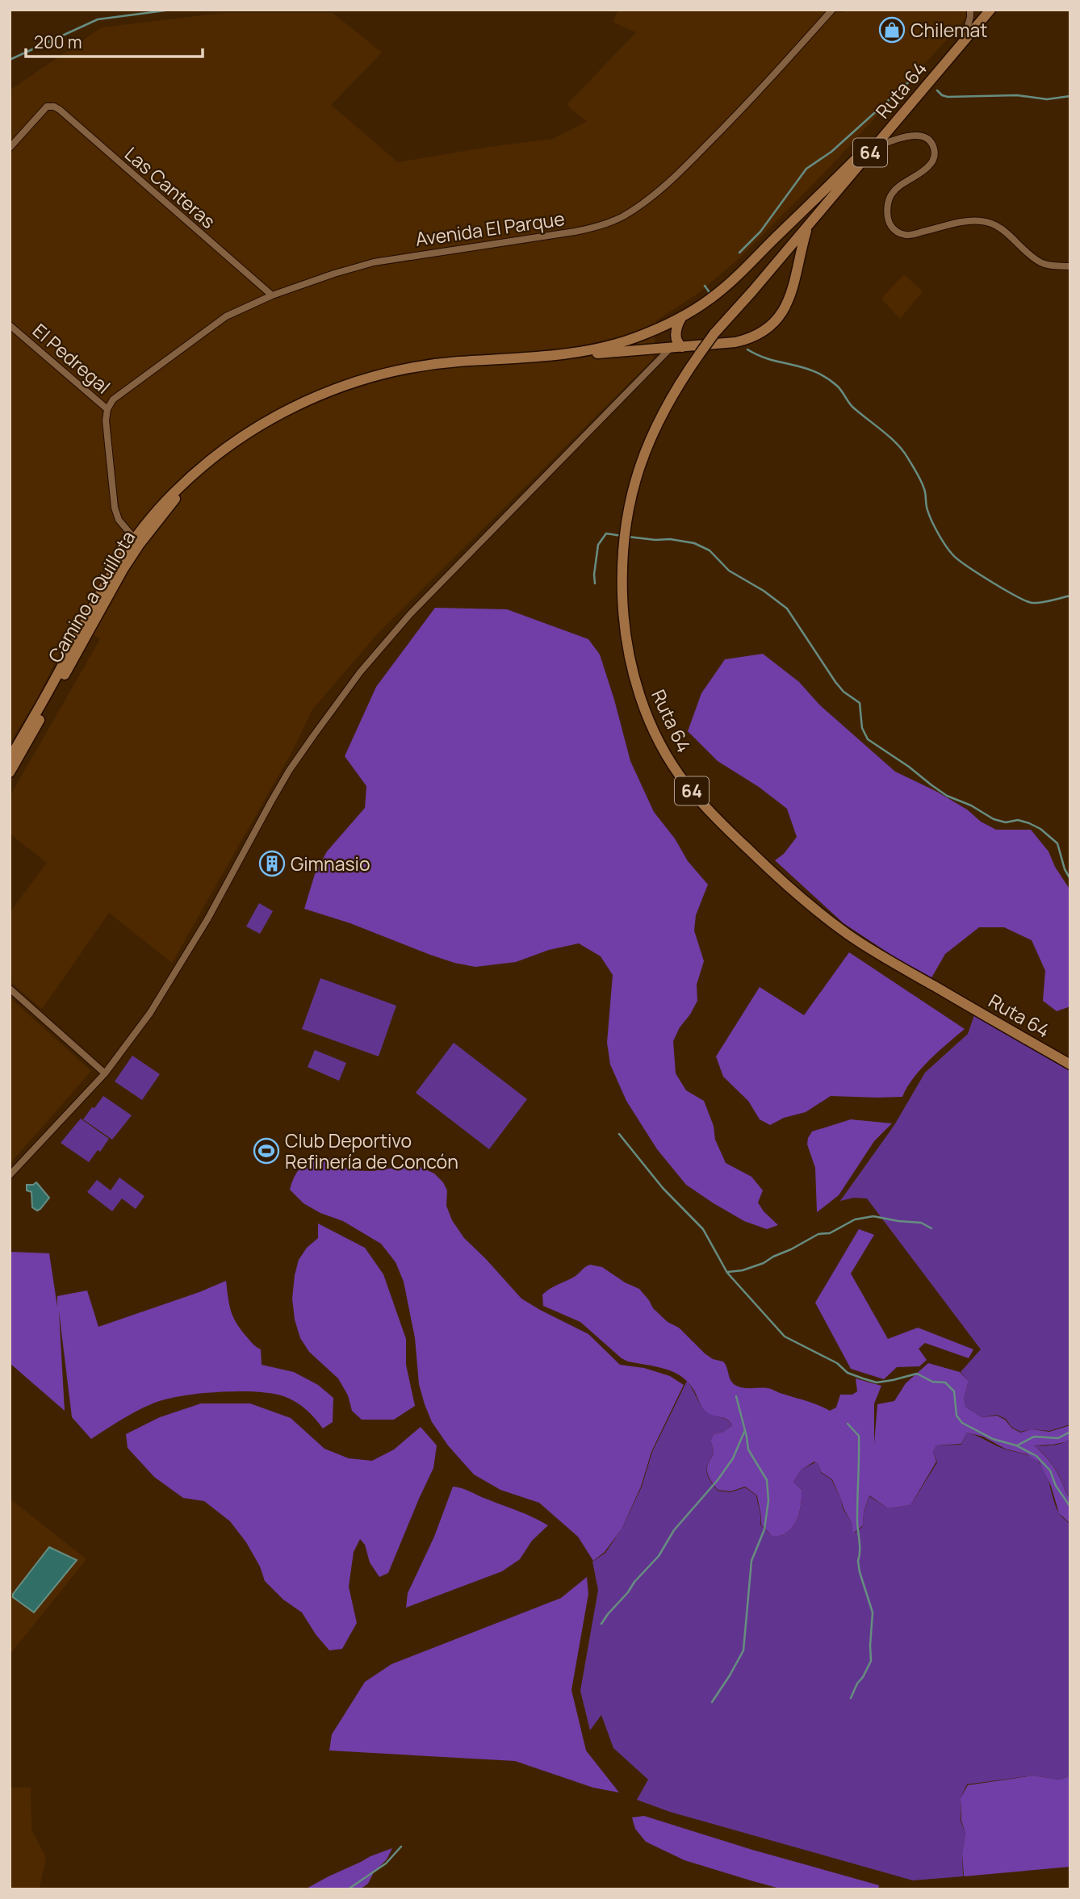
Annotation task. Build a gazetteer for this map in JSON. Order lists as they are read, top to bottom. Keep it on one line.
{"streets":{"main road":["Ruta 64","64","Camino a Quillota"],"street":["Las Canteras","Avenida El Parque","El Pedregal"]},"crossings":[["Las Canteras","Avenida El Parque"],["Avenida El Parque","El Pedregal"],["El Pedregal","Camino a Quillota"]],"places":{"shop":["Chilemat"],"building":["Gimnasio"],"sports":["Club Deportivo Refinería de Concón"]},"scale_bar":"200 m"}
